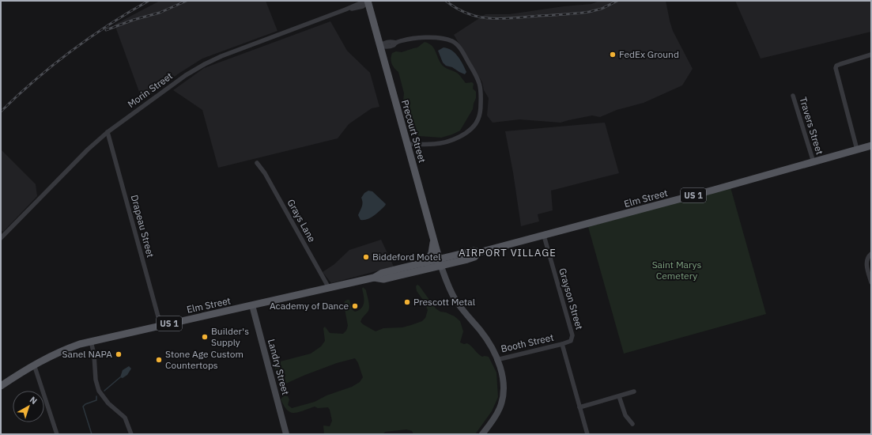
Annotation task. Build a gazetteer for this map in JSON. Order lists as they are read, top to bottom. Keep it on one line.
{"streets":{"main road":["Precourt Street","US 1","Elm Street"],"street":["Morin Street","Travers Street","Grays Lane","Drapeau Street","Grayson Street","Booth Street","Landry Street"]},"crossings":[["Morin Street","Precourt Street"],["Morin Street","Drapeau Street"],["Travers Street","Elm Street"],["Precourt Street","Elm Street"],["Elm Street","Grays Lane"],["Elm Street","Drapeau Street"],["Elm Street","Grayson Street"],["Elm Street","Landry Street"],["Grayson Street","Booth Street"]],"districts":["AIRPORT VILLAGE"],"parks":["Saint Marys Cemetery"],"places":["FedEx Ground","Biddeford Motel","Prescott Metal","Academy of Dance","Builder's Supply","Sanel NAPA","Stone Age Custom Countertops"],"north":"top right"}
